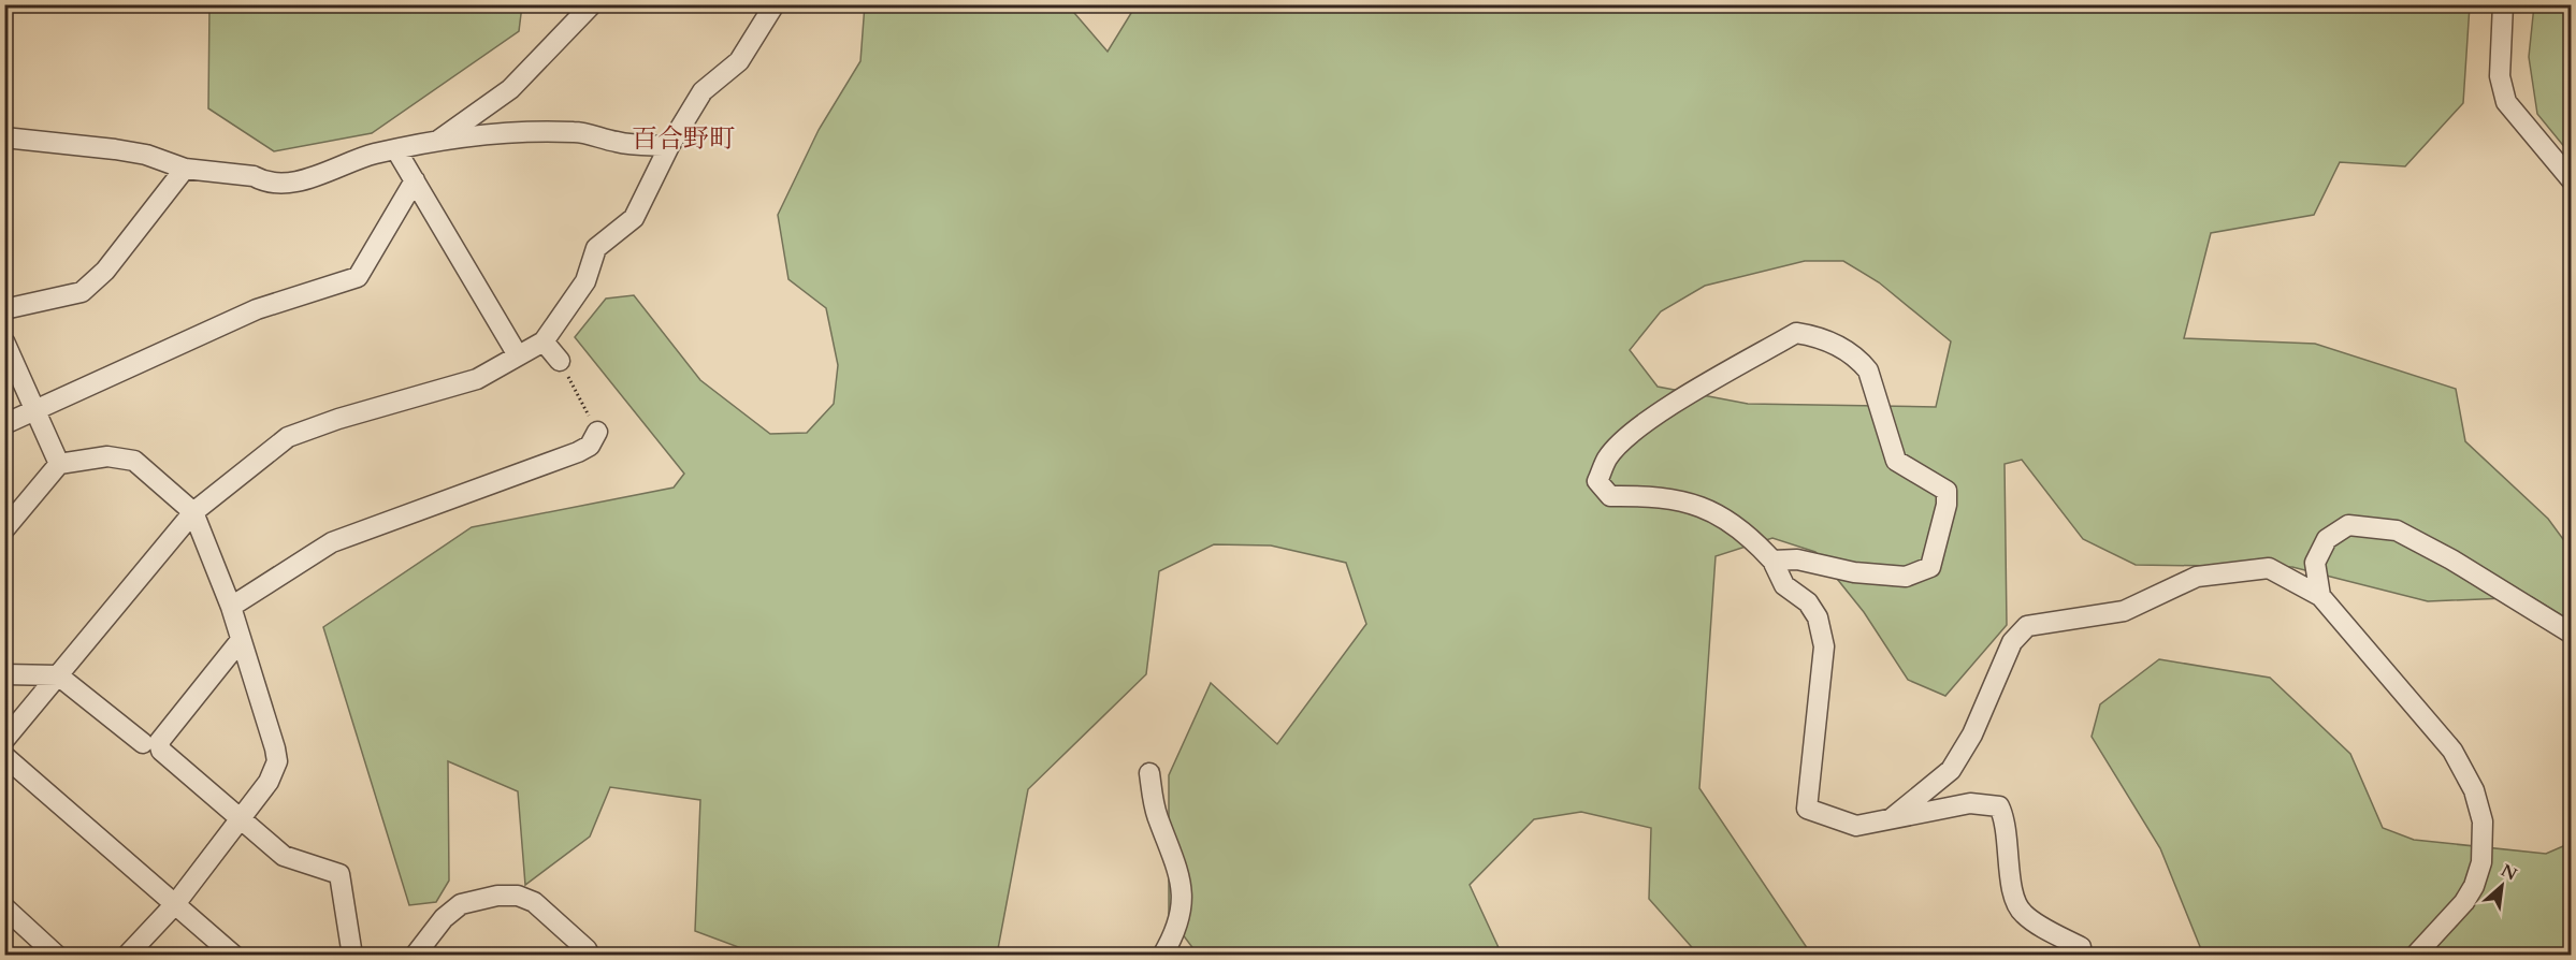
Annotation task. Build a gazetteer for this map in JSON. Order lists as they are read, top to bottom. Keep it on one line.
{"districts":["百合野町"],"north":"top right"}
